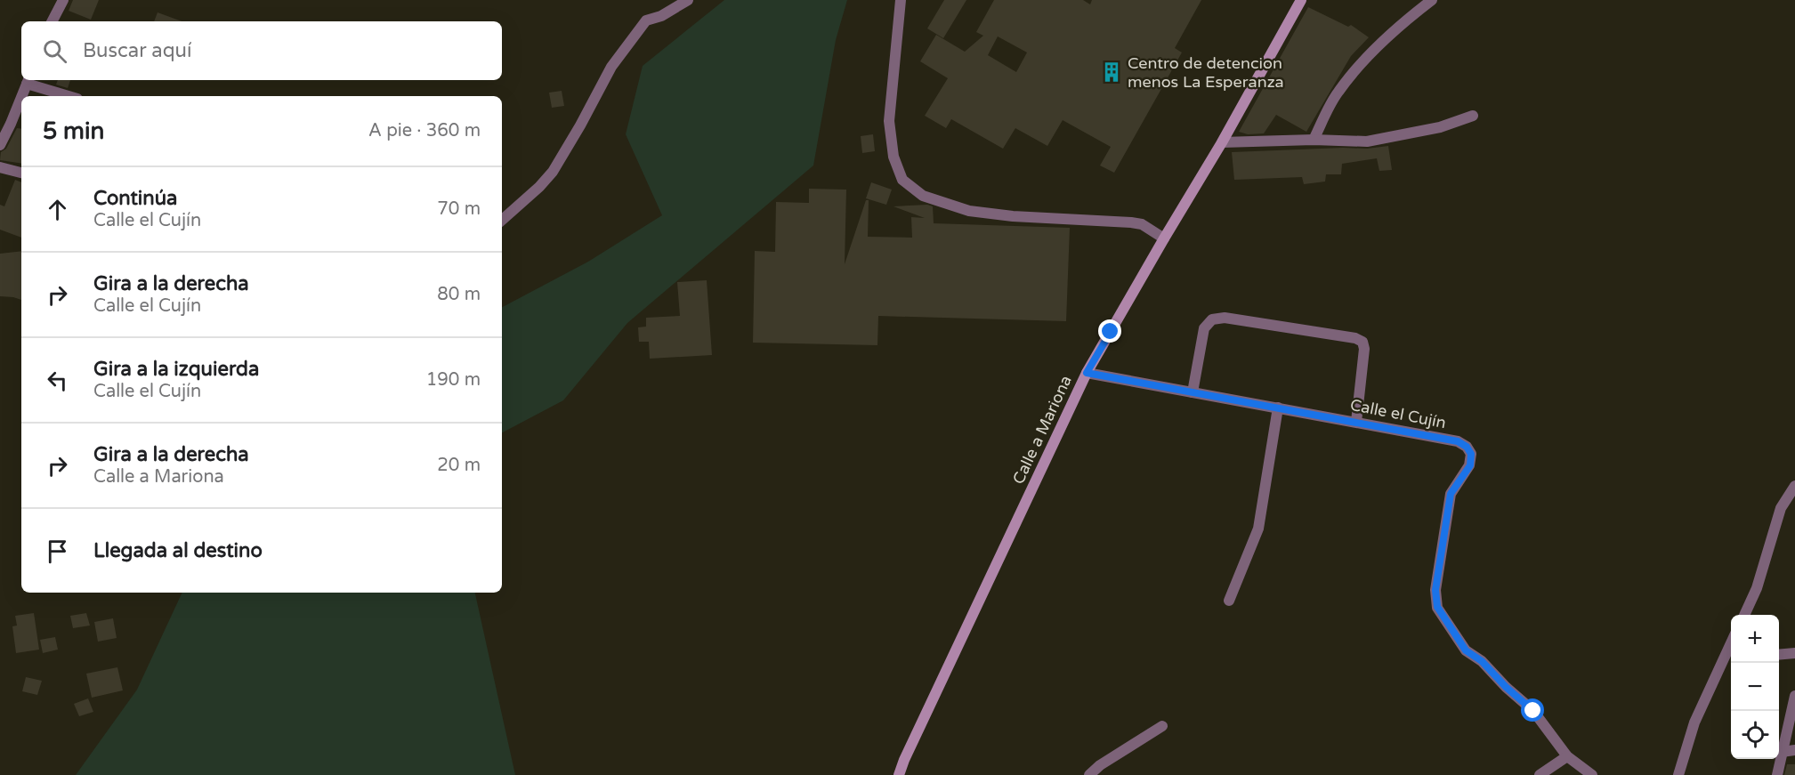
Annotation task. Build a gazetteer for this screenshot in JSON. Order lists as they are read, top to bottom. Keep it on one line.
{"streets":{"main road":["Calle a Mariona"],"street":["Calle el Cujín"]},"crossings":[["Calle el Cujín","Calle a Mariona"]],"places":{"building":["Centro de detencion menos La Esperanza"]},"page":{"search":"Buscar aquí","heading":["5 min","A pie · 360 m"],"list":[["Continúa","Calle el Cujín","70 m"],["Gira a la derecha","Calle el Cujín","80 m"],["Gira a la izquierda","Calle el Cujín","190 m"],["Gira a la derecha","Calle a Mariona","20 m"],"Llegada al destino"],"map_buttons":["+","−"]}}
